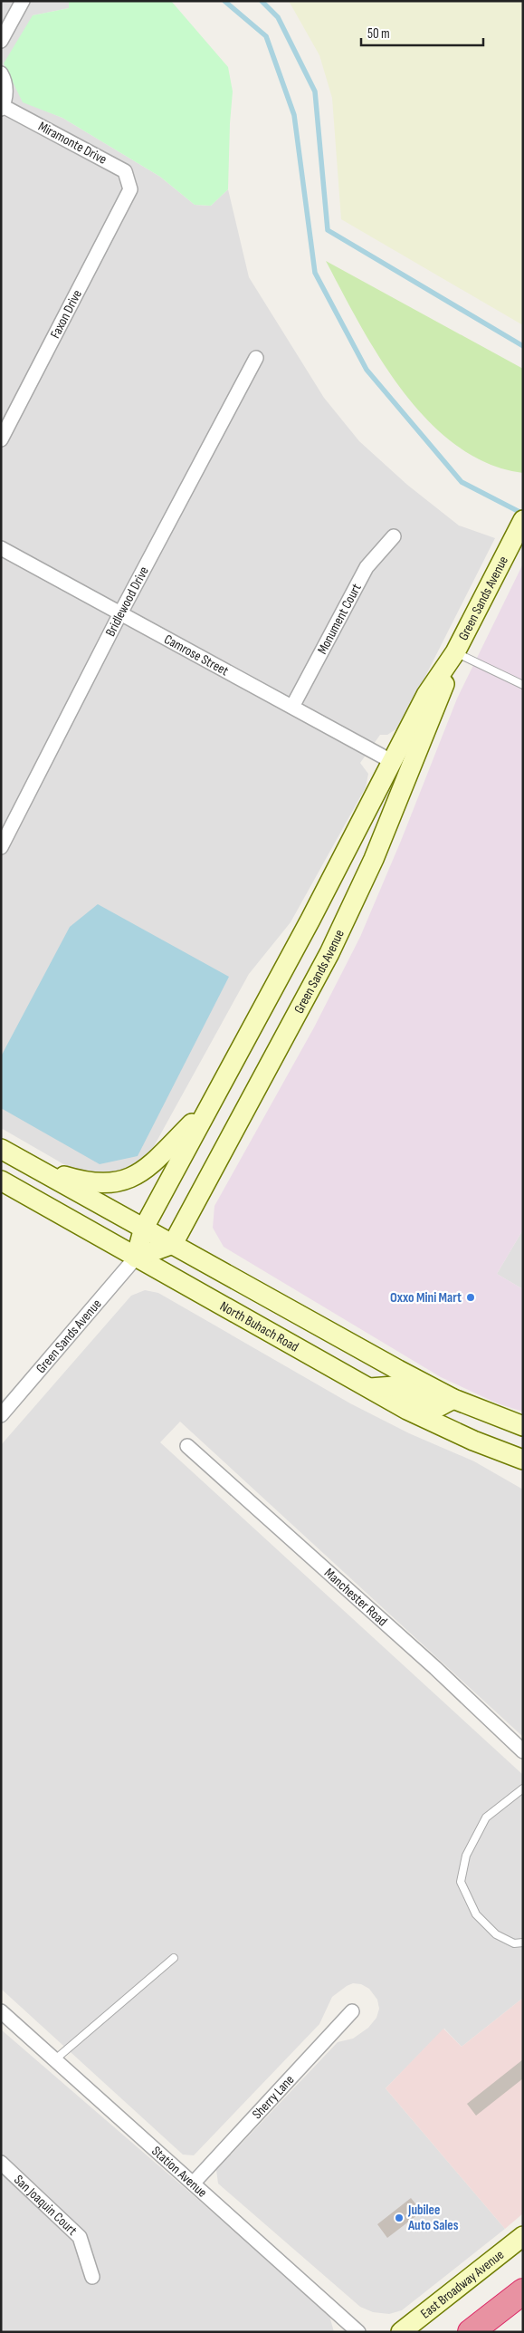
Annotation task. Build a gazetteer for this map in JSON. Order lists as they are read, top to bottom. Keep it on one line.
{"streets":{"main road":["Green Sands Avenue","North Buhach Road","East Broadway Avenue"],"street":["Miramonte Drive","Faxon Drive","Bridlewood Drive","Monument Court","Camrose Street","Manchester Road","Sherry Lane","Station Avenue","San Joaquin Court"]},"crossings":[["Miramonte Drive","Faxon Drive"],["Green Sands Avenue","Camrose Street"],["Green Sands Avenue","North Buhach Road"],["Bridlewood Drive","Camrose Street"],["Monument Court","Camrose Street"],["Sherry Lane","Station Avenue"]],"places":["Oxxo Mini Mart","Jubilee Auto Sales"],"scale_bar":"50 m"}
